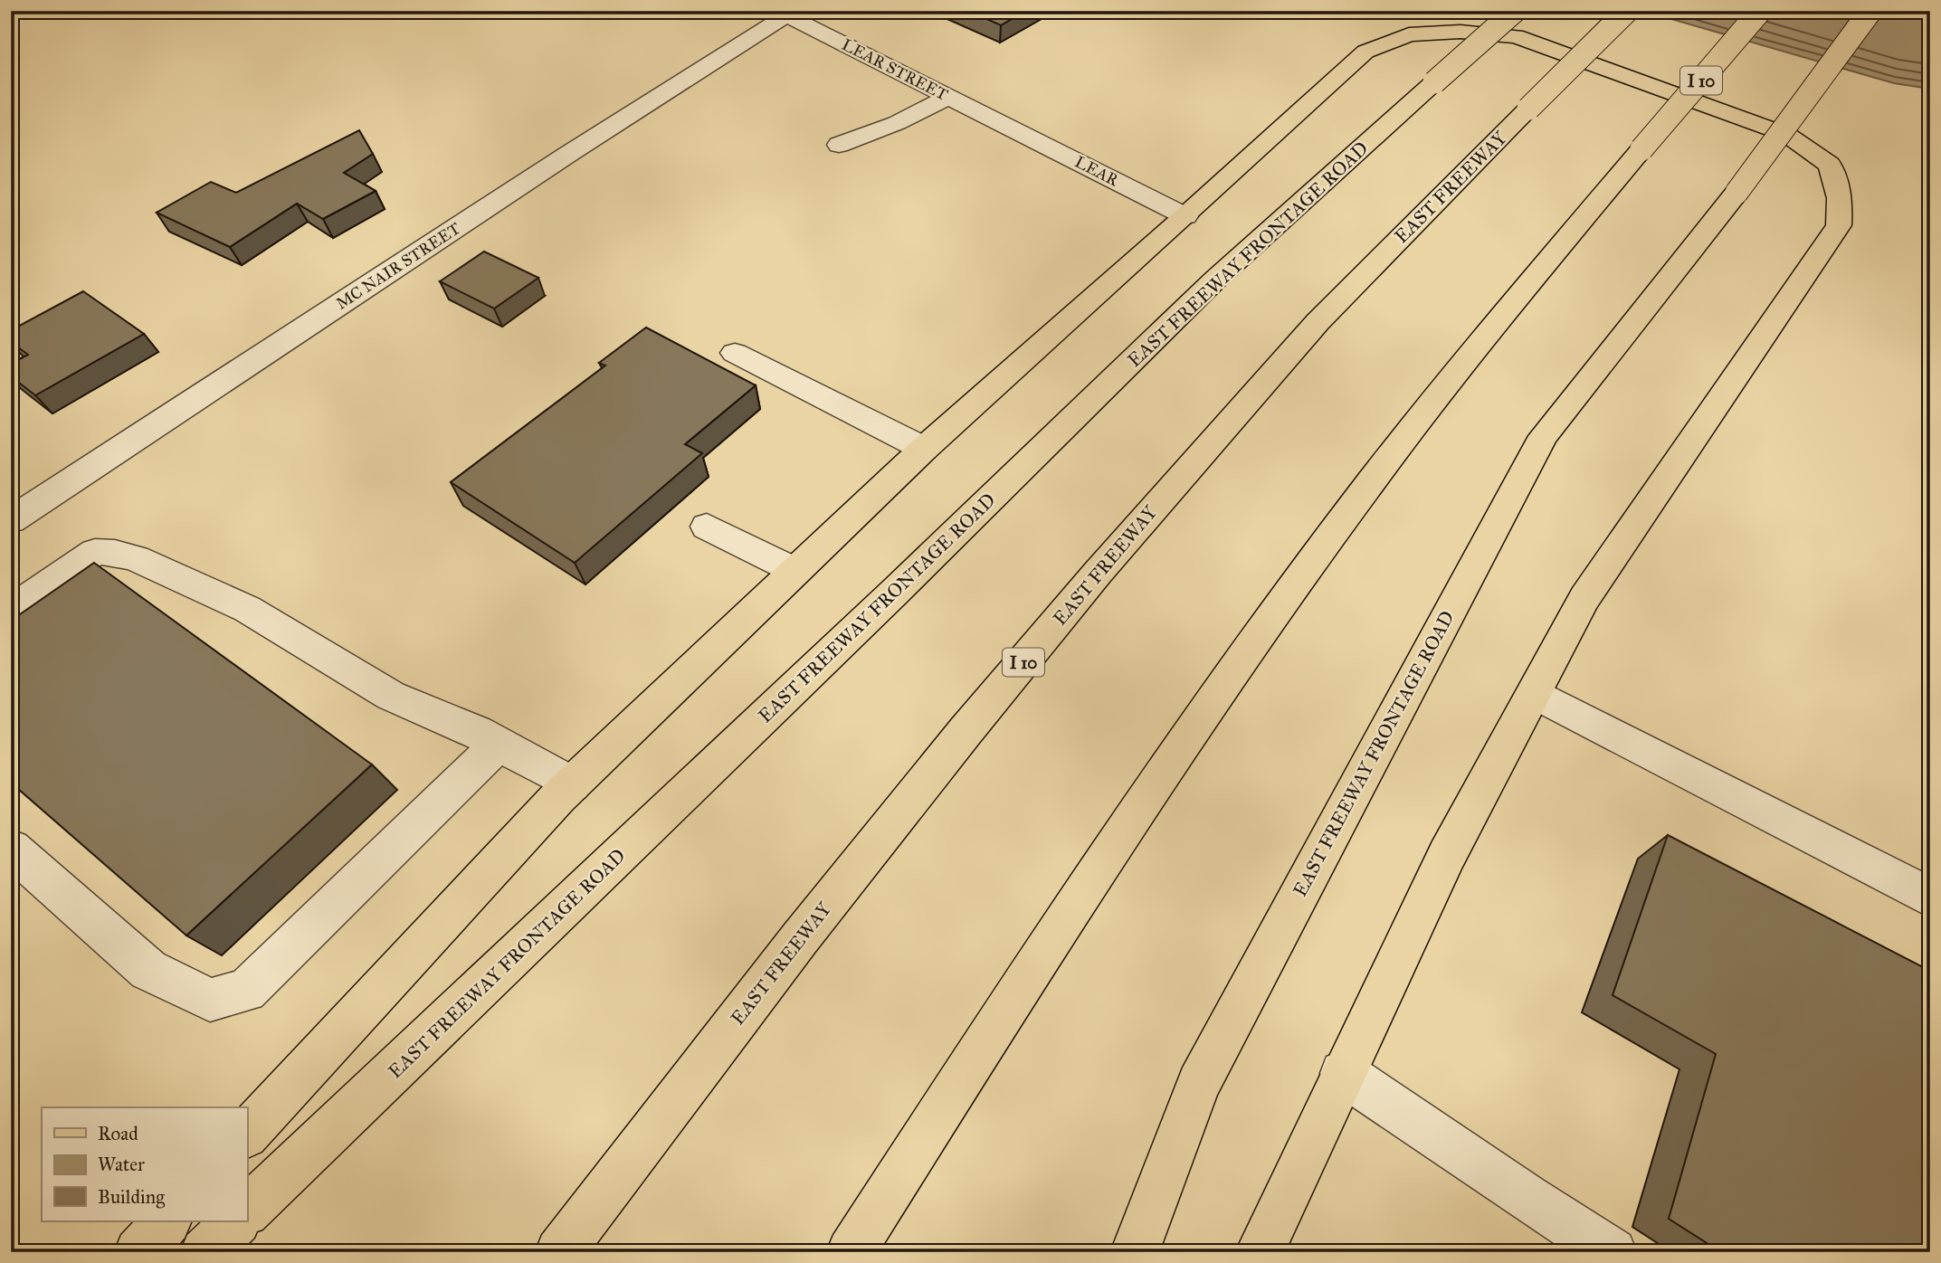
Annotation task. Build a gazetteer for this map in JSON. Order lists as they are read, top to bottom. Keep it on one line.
{"streets":{"main road":["I 10","EAST FREEWAY","EAST FREEWAY FRONTAGE ROAD"],"street":["LEAR STREET","LEAR","MC NAIR STREET"]},"crossings":[["LEAR STREET","LEAR"],["LEAR STREET","MC NAIR STREET"]],"legend":["Road","Water","Building"]}
